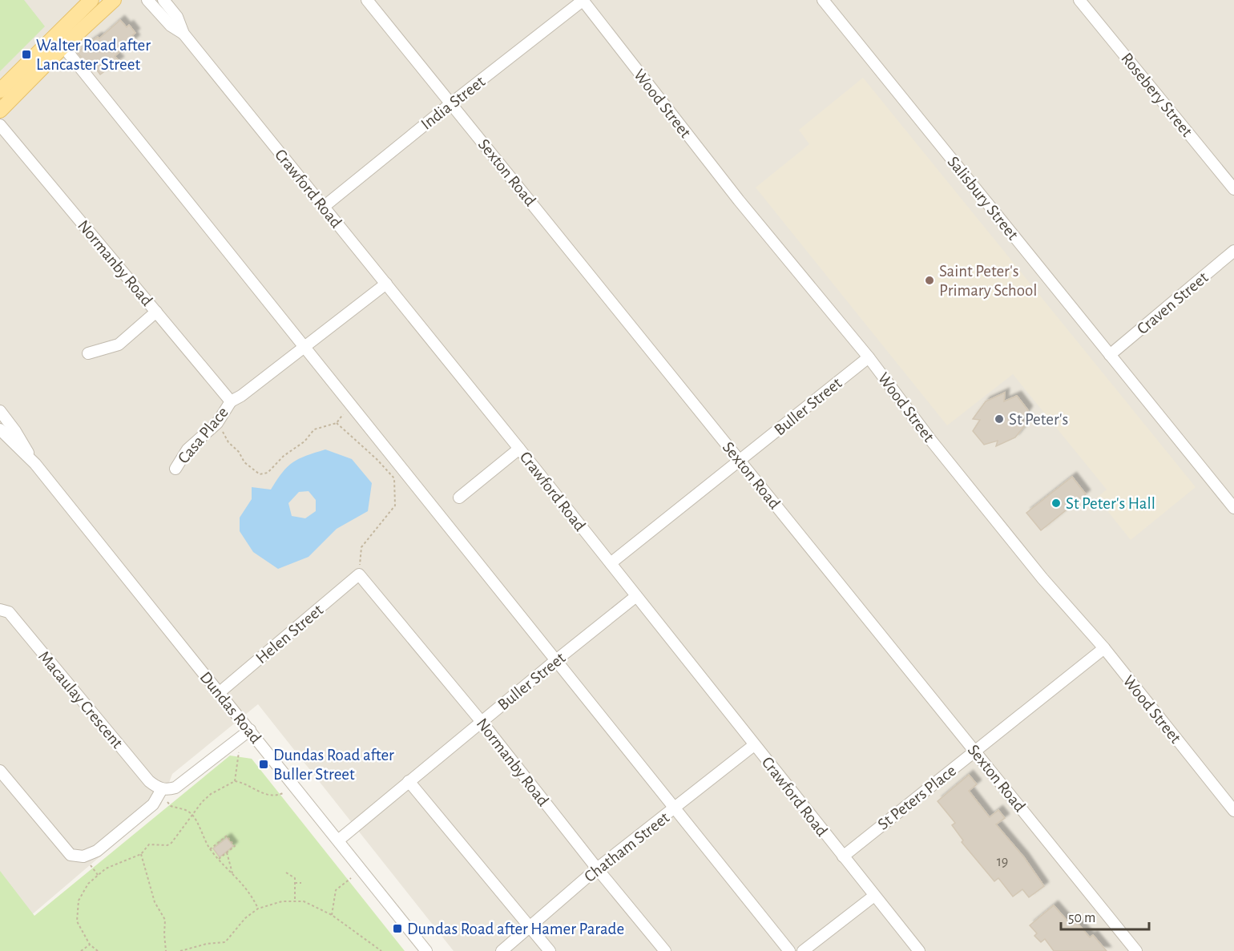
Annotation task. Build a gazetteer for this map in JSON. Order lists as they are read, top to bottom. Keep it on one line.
{"streets":{"street":["Rosebery Street","India Street","Wood Street","Sexton Road","Crawford Road","Salisbury Street","Normanby Road","Craven Street","Buller Street","Casa Place","Helen Street","Macaulay Crescent","Dundas Road","St Peters Place","Chatham Street"]},"crossings":[["India Street","Wood Street"],["India Street","Sexton Road"],["India Street","Crawford Road"],["Wood Street","Buller Street"],["Wood Street","St Peters Place"],["Sexton Road","Buller Street"],["Sexton Road","St Peters Place"],["Crawford Road","Buller Street"],["Crawford Road","St Peters Place"],["Crawford Road","Chatham Street"],["Salisbury Street","Craven Street"],["Normanby Road","Buller Street"],["Normanby Road","Casa Place"],["Normanby Road","Helen Street"],["Normanby Road","Chatham Street"],["Buller Street","Dundas Road"],["Helen Street","Dundas Road"]],"places":{"transit":["Walter Road after Lancaster Street","Dundas Road after Buller Street","Dundas Road after Hamer Parade"],"other":["Saint Peter's Primary School","St Peter's","St Peter's Hall"]},"house_numbers":["19"],"scale_bar":"50 m"}
